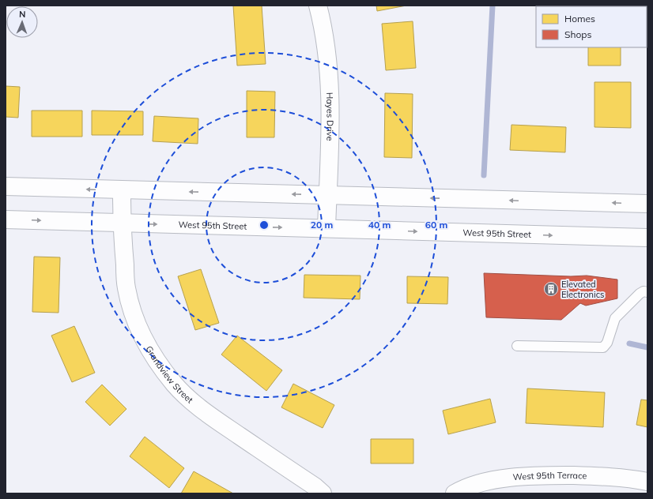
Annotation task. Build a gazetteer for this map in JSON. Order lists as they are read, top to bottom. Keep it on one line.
{"streets":{"main road":["Hayes Drive","West 95th Street","Grandview Street","West 95th Terrace"]},"crossings":[["Hayes Drive","West 95th Street"],["West 95th Street","Grandview Street"]],"places":{"building":["Elevated Electronics"]},"legend":["Homes","Shops"],"north":"top","rings":["20 m","40 m","60 m"]}
